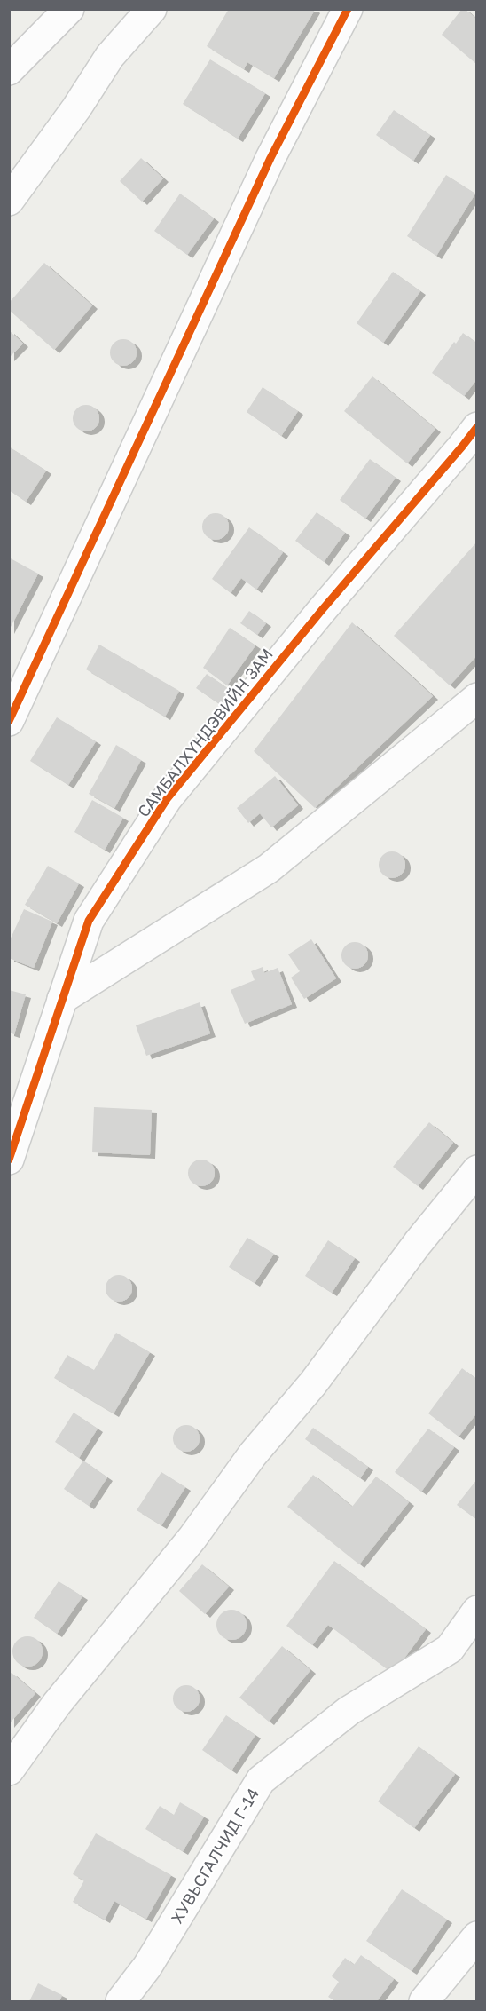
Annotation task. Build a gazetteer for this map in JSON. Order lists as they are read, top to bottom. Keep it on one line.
{"streets":{"street":["САМБАЛХҮНДЭВИЙН ЗАМ","ХУВЬСГАЛЧИД Г-14"]}}
